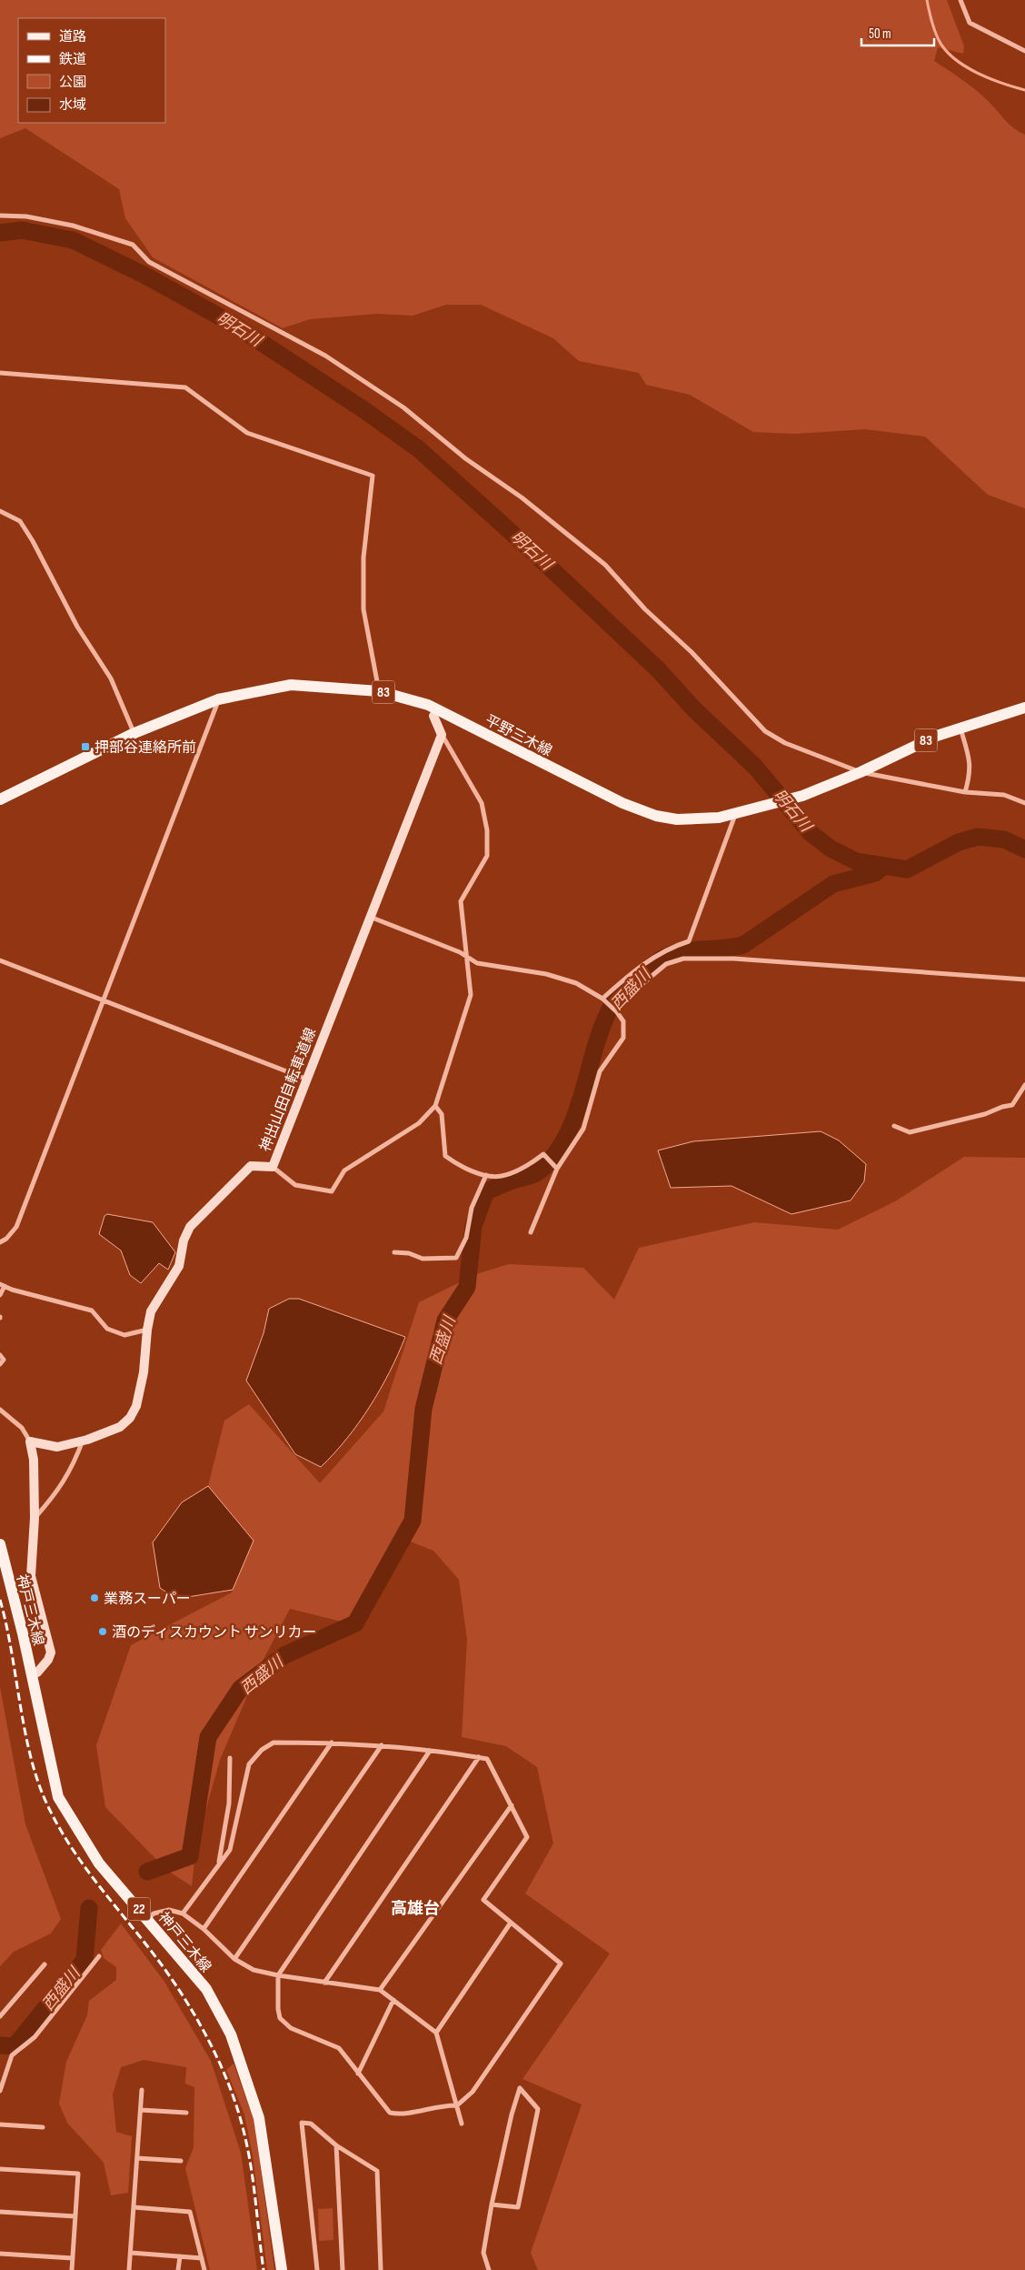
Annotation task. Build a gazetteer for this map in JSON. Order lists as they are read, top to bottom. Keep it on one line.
{"streets":{"main road":["83","平野三木線","神出山田自転車道線","神戸三木線","22"]},"districts":["高雄台"],"water":["明石川","西盛川"],"places":{"transit":["押部谷連絡所前"],"other":["業務スーパー","酒のディスカウント サンリカー"]},"legend":["道路","鉄道","公園","水域"],"scale_bar":"50 m"}
